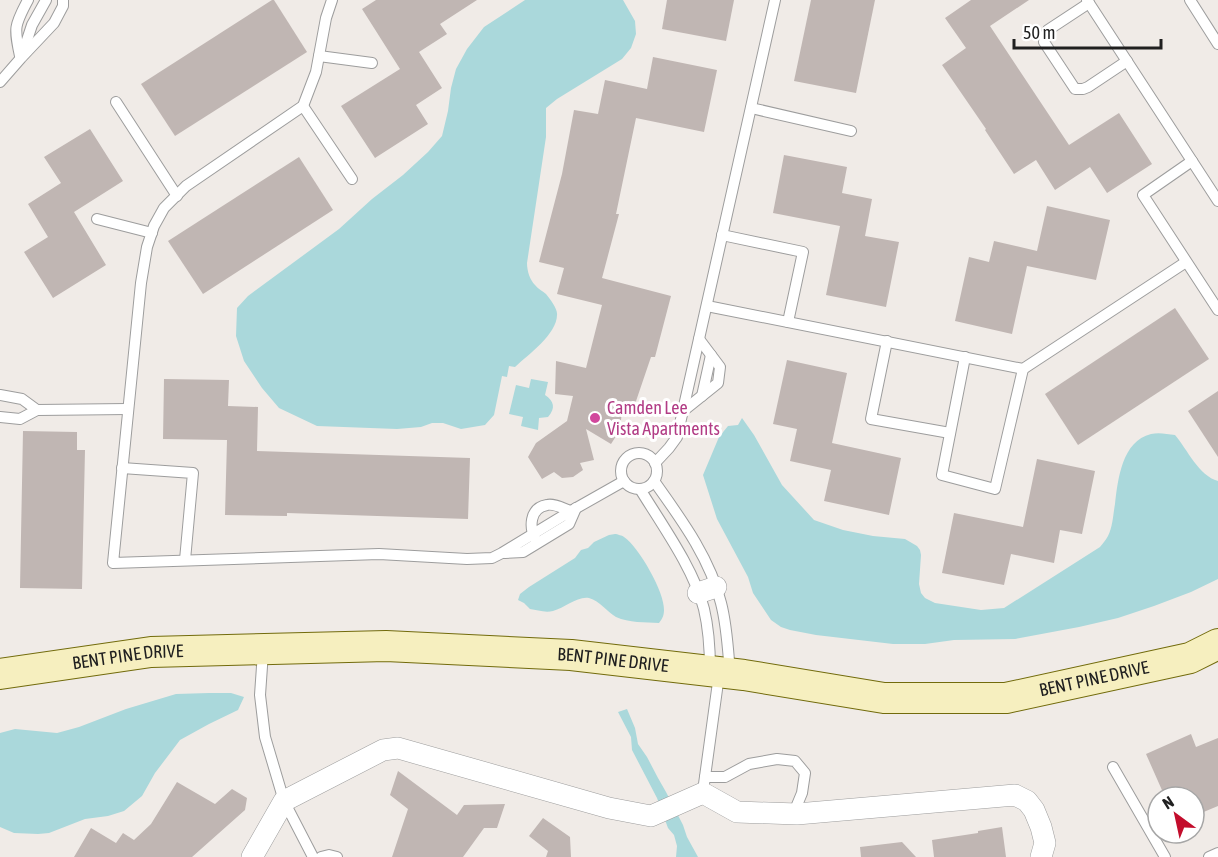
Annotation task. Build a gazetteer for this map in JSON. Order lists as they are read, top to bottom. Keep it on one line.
{"streets":{"street":["BENT PINE DRIVE"]},"places":["Camden Lee Vista Apartments"],"scale_bar":"50 m","north":"top left"}
